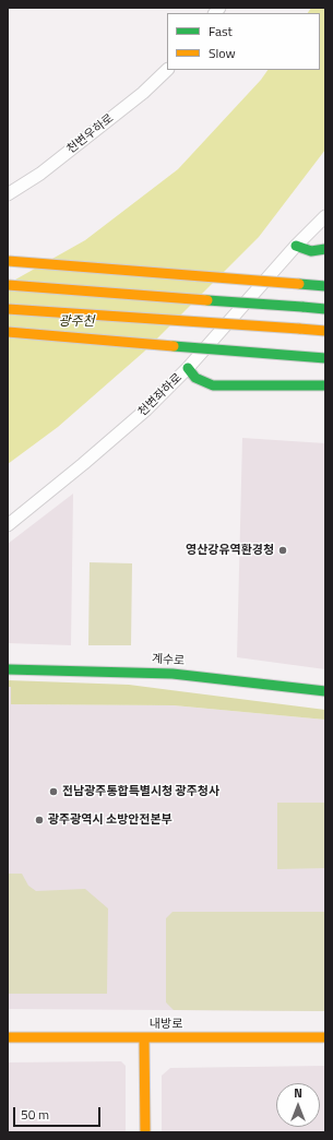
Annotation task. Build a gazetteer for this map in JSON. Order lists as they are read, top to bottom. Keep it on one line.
{"streets":{"main road":["계수로","내방로"],"street":["천변우하로","천변좌하로"]},"water":["광주천"],"places":["영산강유역환경청","전남광주통합특별시청 광주청사","광주광역시 소방안전본부"],"legend":["Fast","Slow"],"scale_bar":"50 m","north":"top"}
